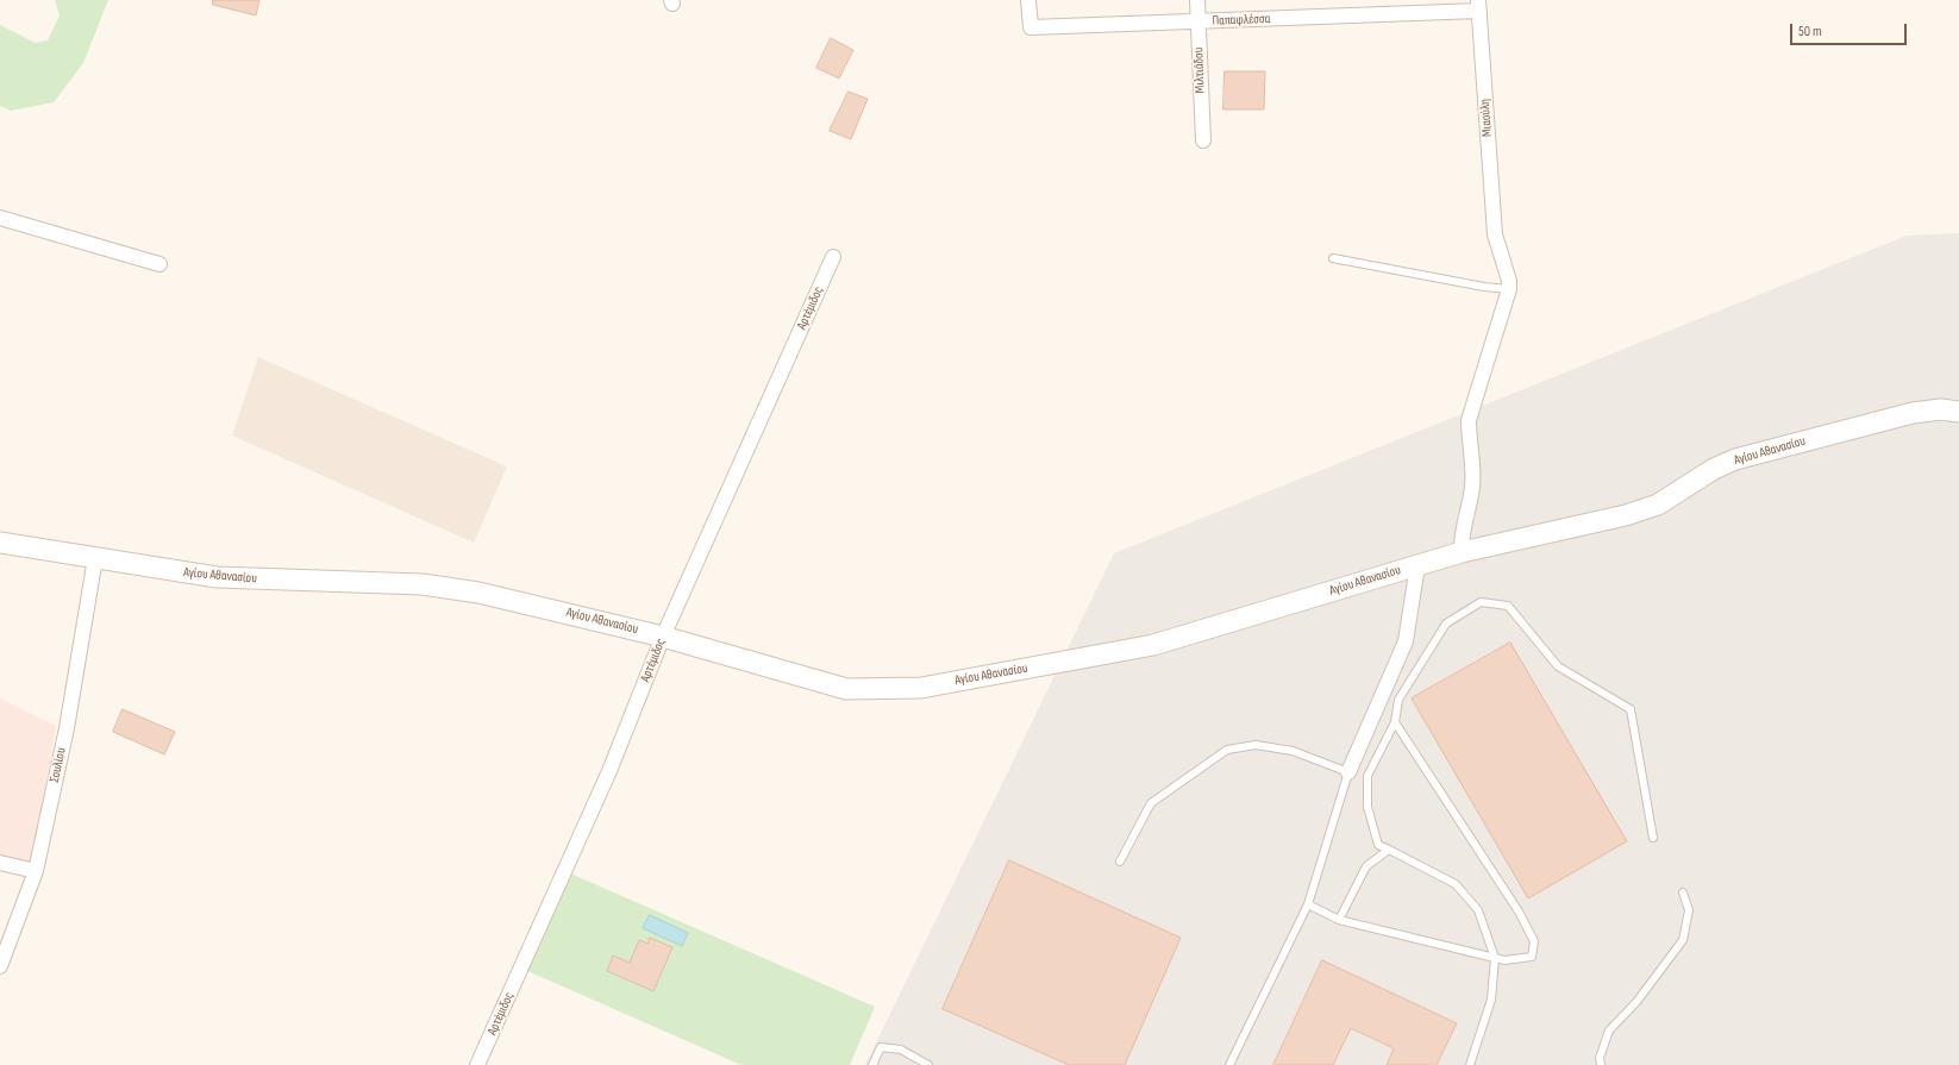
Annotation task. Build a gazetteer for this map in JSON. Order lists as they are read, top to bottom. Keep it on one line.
{"streets":{"street":["Παπαφλέσσα","Μιλτιάδου","Μιαούλη","Αρτέμιδος","Αγίου Αθανασίου","Σουλίου"]},"crossings":[["Παπαφλέσσα","Μιλτιάδου"],["Παπαφλέσσα","Μιαούλη"],["Αρτέμιδος","Αγίου Αθανασίου"],["Αγίου Αθανασίου","Σουλίου"]],"scale_bar":"50 m"}
